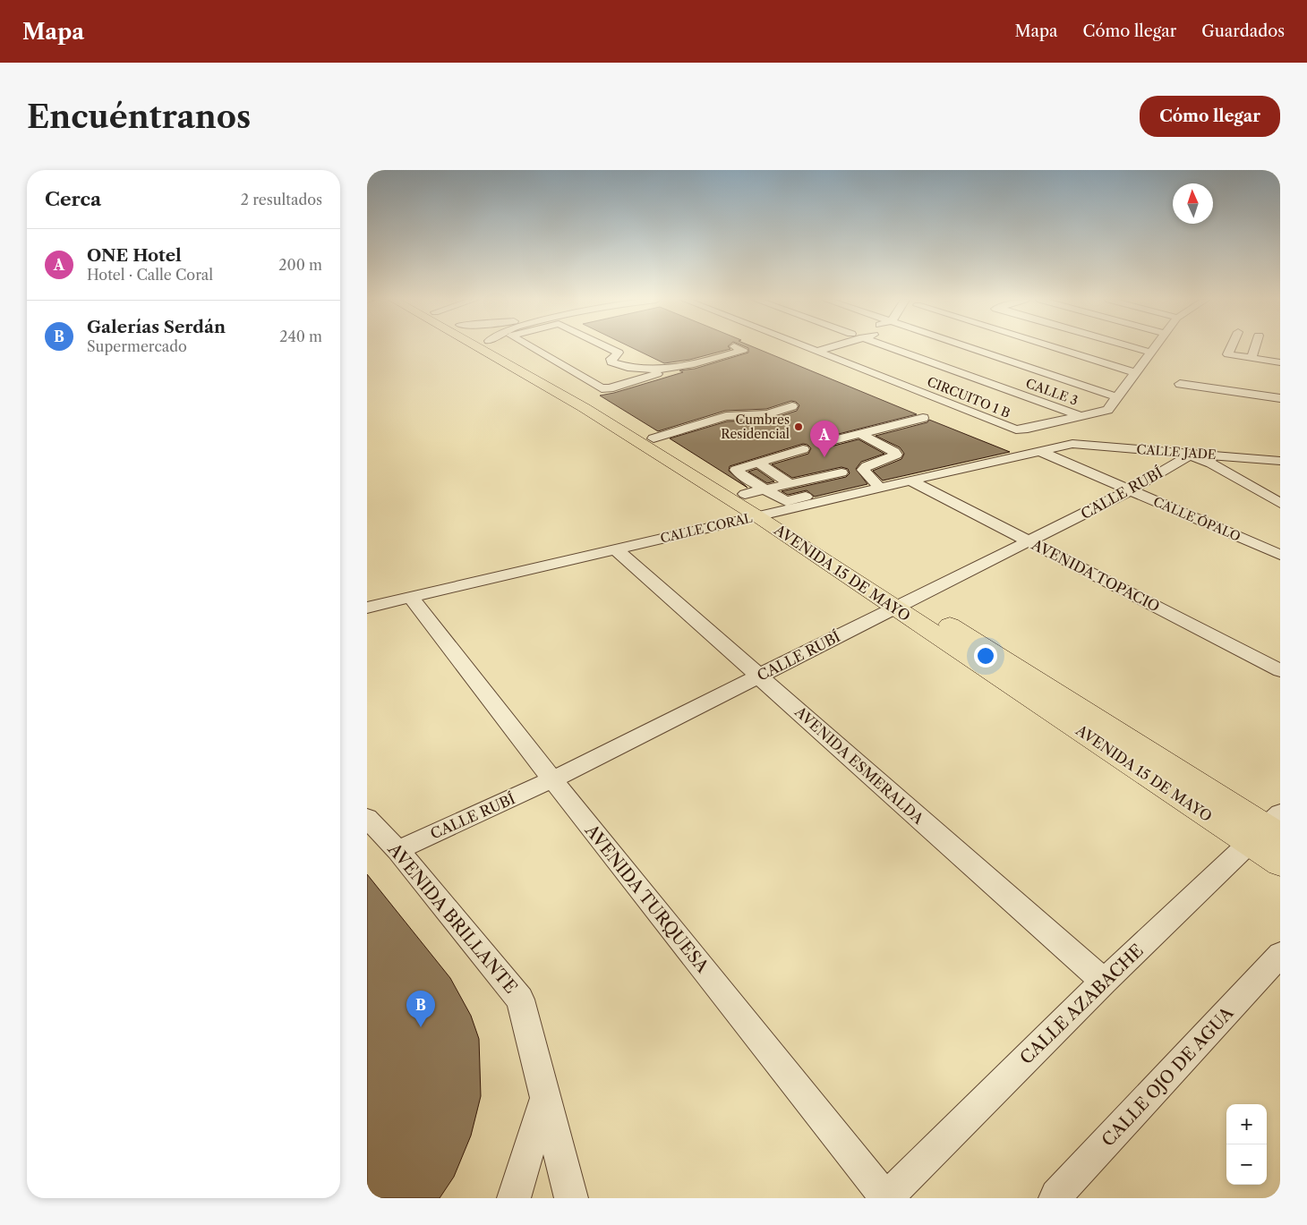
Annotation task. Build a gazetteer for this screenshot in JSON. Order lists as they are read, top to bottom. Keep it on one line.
{"streets":{"main road":["AVENIDA 15 DE MAYO"],"street":["CALLE 3","CIRCUITO 1 B","CALLE JADE","CALLE RUBÍ","CALLE ÓPALO","CALLE CORAL","AVENIDA TOPACIO","AVENIDA ESMERALDA","AVENIDA TURQUESA","AVENIDA BRILLANTE","CALLE AZABACHE","CALLE OJO DE AGUA"]},"crossings":[["CALLE 3","CIRCUITO 1 B"],["CALLE JADE","CALLE RUBÍ"],["CALLE JADE","CALLE CORAL"],["CALLE RUBÍ","CALLE ÓPALO"],["CALLE RUBÍ","AVENIDA 15 DE MAYO"],["CALLE RUBÍ","AVENIDA TOPACIO"],["CALLE RUBÍ","AVENIDA ESMERALDA"],["CALLE RUBÍ","AVENIDA TURQUESA"],["CALLE RUBÍ","AVENIDA BRILLANTE"],["CALLE ÓPALO","CALLE CORAL"],["CALLE CORAL","AVENIDA 15 DE MAYO"],["CALLE CORAL","AVENIDA TOPACIO"],["CALLE CORAL","AVENIDA ESMERALDA"],["CALLE CORAL","AVENIDA TURQUESA"],["AVENIDA 15 DE MAYO","CALLE AZABACHE"],["AVENIDA ESMERALDA","CALLE AZABACHE"],["AVENIDA TURQUESA","CALLE AZABACHE"]],"places":["Cumbres Residencial"],"north":"top","page":{"header":"Mapa","nav":["Mapa","Cómo llegar","Guardados"],"buttons":"Cómo llegar","title":"Encuéntranos","heading":["Cerca","2 resultados"],"list":[{"mark":"A","name":"ONE Hotel","note":"Hotel · Calle Coral","value":"200 m"},{"mark":"B","name":"Galerías Serdán","note":"Supermercado","value":"240 m"}],"pins":["A","B"],"map_buttons":["+","−"]}}
